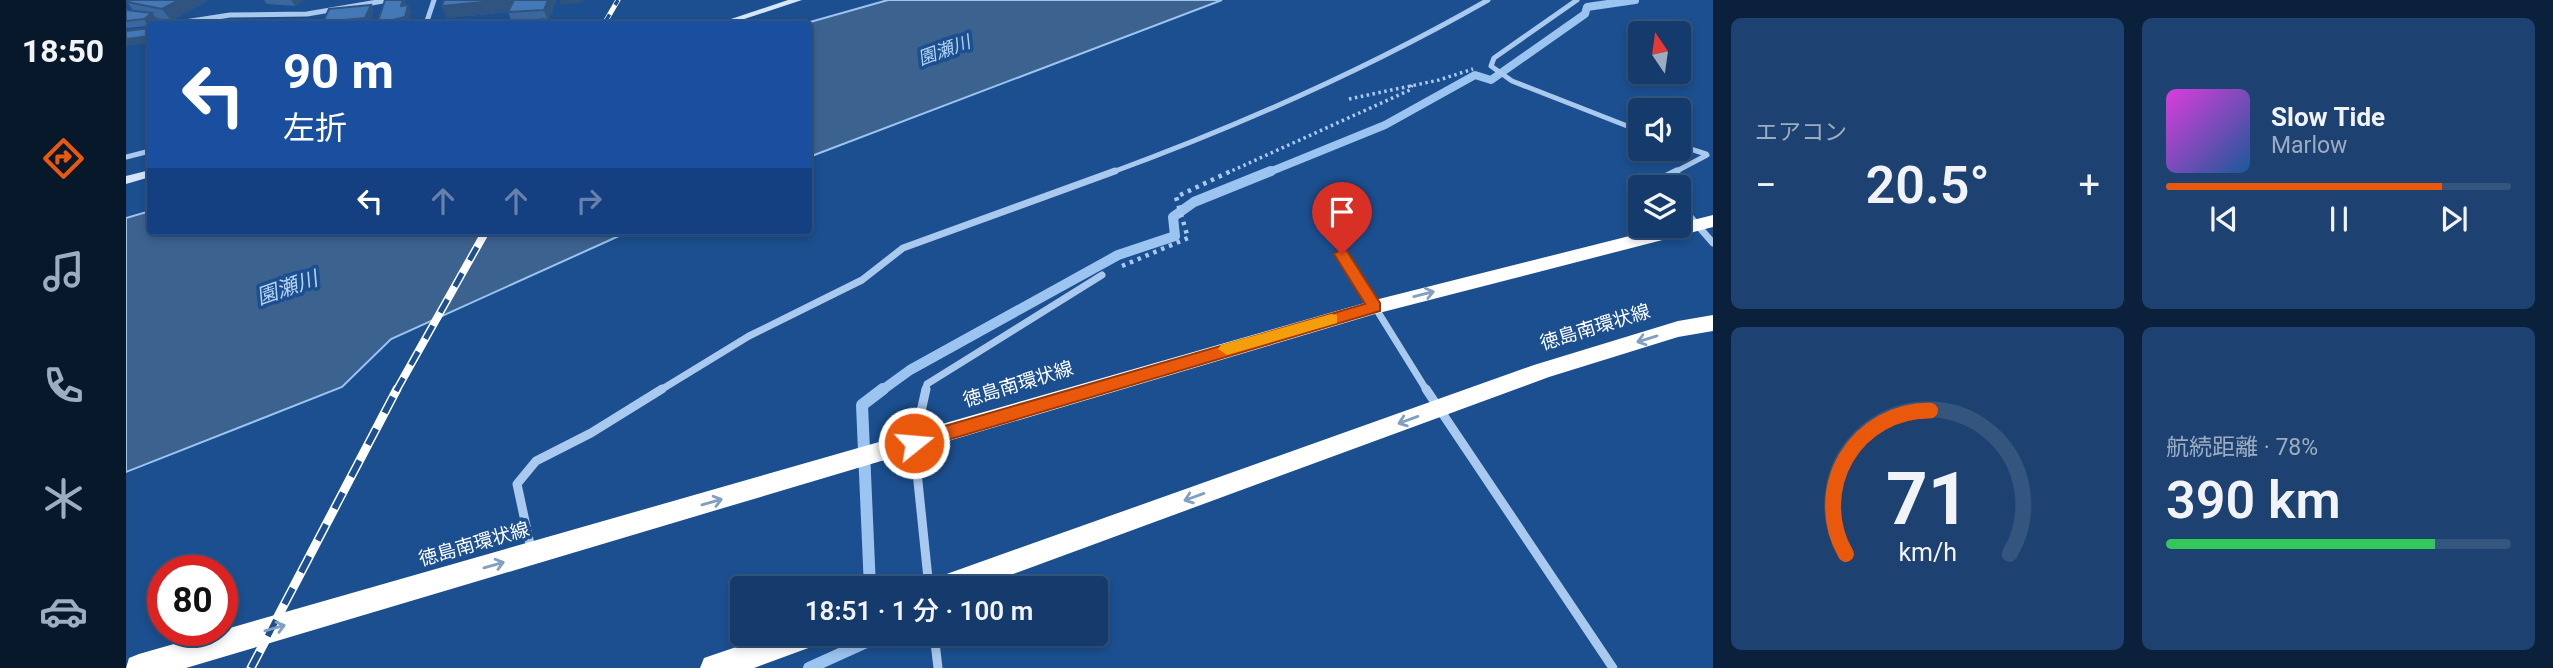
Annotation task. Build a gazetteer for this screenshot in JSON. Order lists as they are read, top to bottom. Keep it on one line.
{"streets":{"highway":["徳島南環状線"]},"water":["園瀬川"],"north":"top","page":{"tabs":"18:50","tile":["エアコン",["航続距離 · 78%","390 km"]],"turn":["90 m","左折"],"song":["Slow Tide","Marlow"],"heat":["−","20.5°","+"],"limit":"80","trip":"18:51 · 1 分 · 100 m","gauge":["71","km/h"]}}
